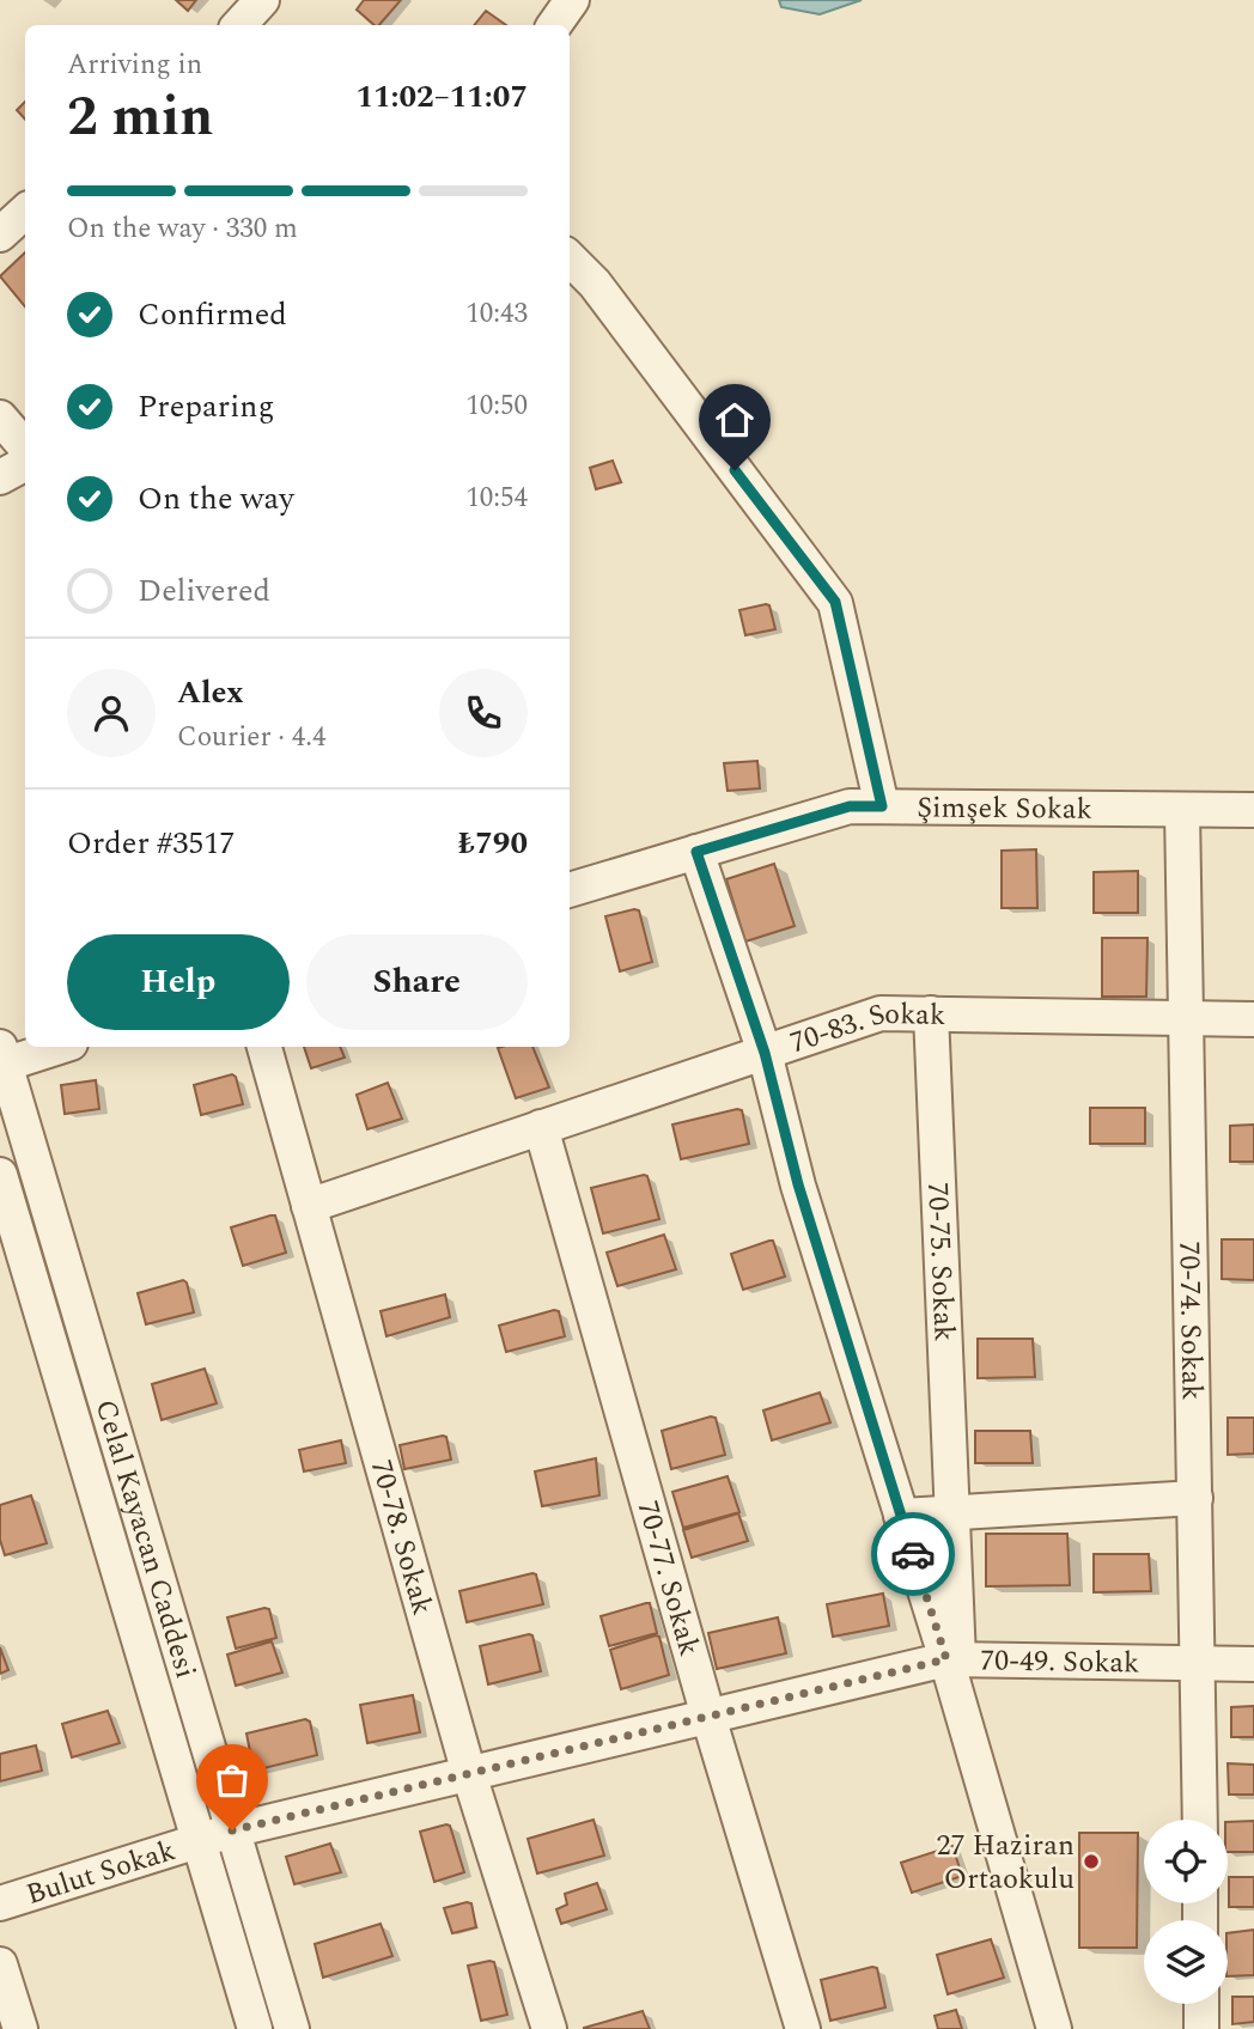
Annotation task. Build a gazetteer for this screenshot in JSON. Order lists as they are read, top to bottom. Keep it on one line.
{"streets":{"street":["Şimşek Sokak","70-83. Sokak","70-75. Sokak","70-74. Sokak","Celal Kayacan Caddesi","70-78. Sokak","70-77. Sokak","70-49. Sokak","Bulut Sokak"]},"crossings":[["Şimşek Sokak","70-74. Sokak"],["70-83. Sokak","70-75. Sokak"],["70-83. Sokak","70-74. Sokak"],["70-83. Sokak","70-78. Sokak"],["70-83. Sokak","70-77. Sokak"],["70-75. Sokak","70-49. Sokak"],["70-74. Sokak","70-49. Sokak"],["Celal Kayacan Caddesi","70-49. Sokak"],["Celal Kayacan Caddesi","Bulut Sokak"],["70-78. Sokak","70-49. Sokak"],["70-77. Sokak","70-49. Sokak"],["70-49. Sokak","Bulut Sokak"]],"places":["27 Haziran Ortaokulu"],"page":{"heading":["2 min","Arriving in","11:02–11:07"],"panel":["Alex","Courier · 4.4","Order #3517","₺790"],"bar":"On the way · 330 m","list":[["Confirmed","10:43"],["Preparing","10:50"],["On the way","10:54"],"Delivered"],"buttons":["Help","Share"]}}
